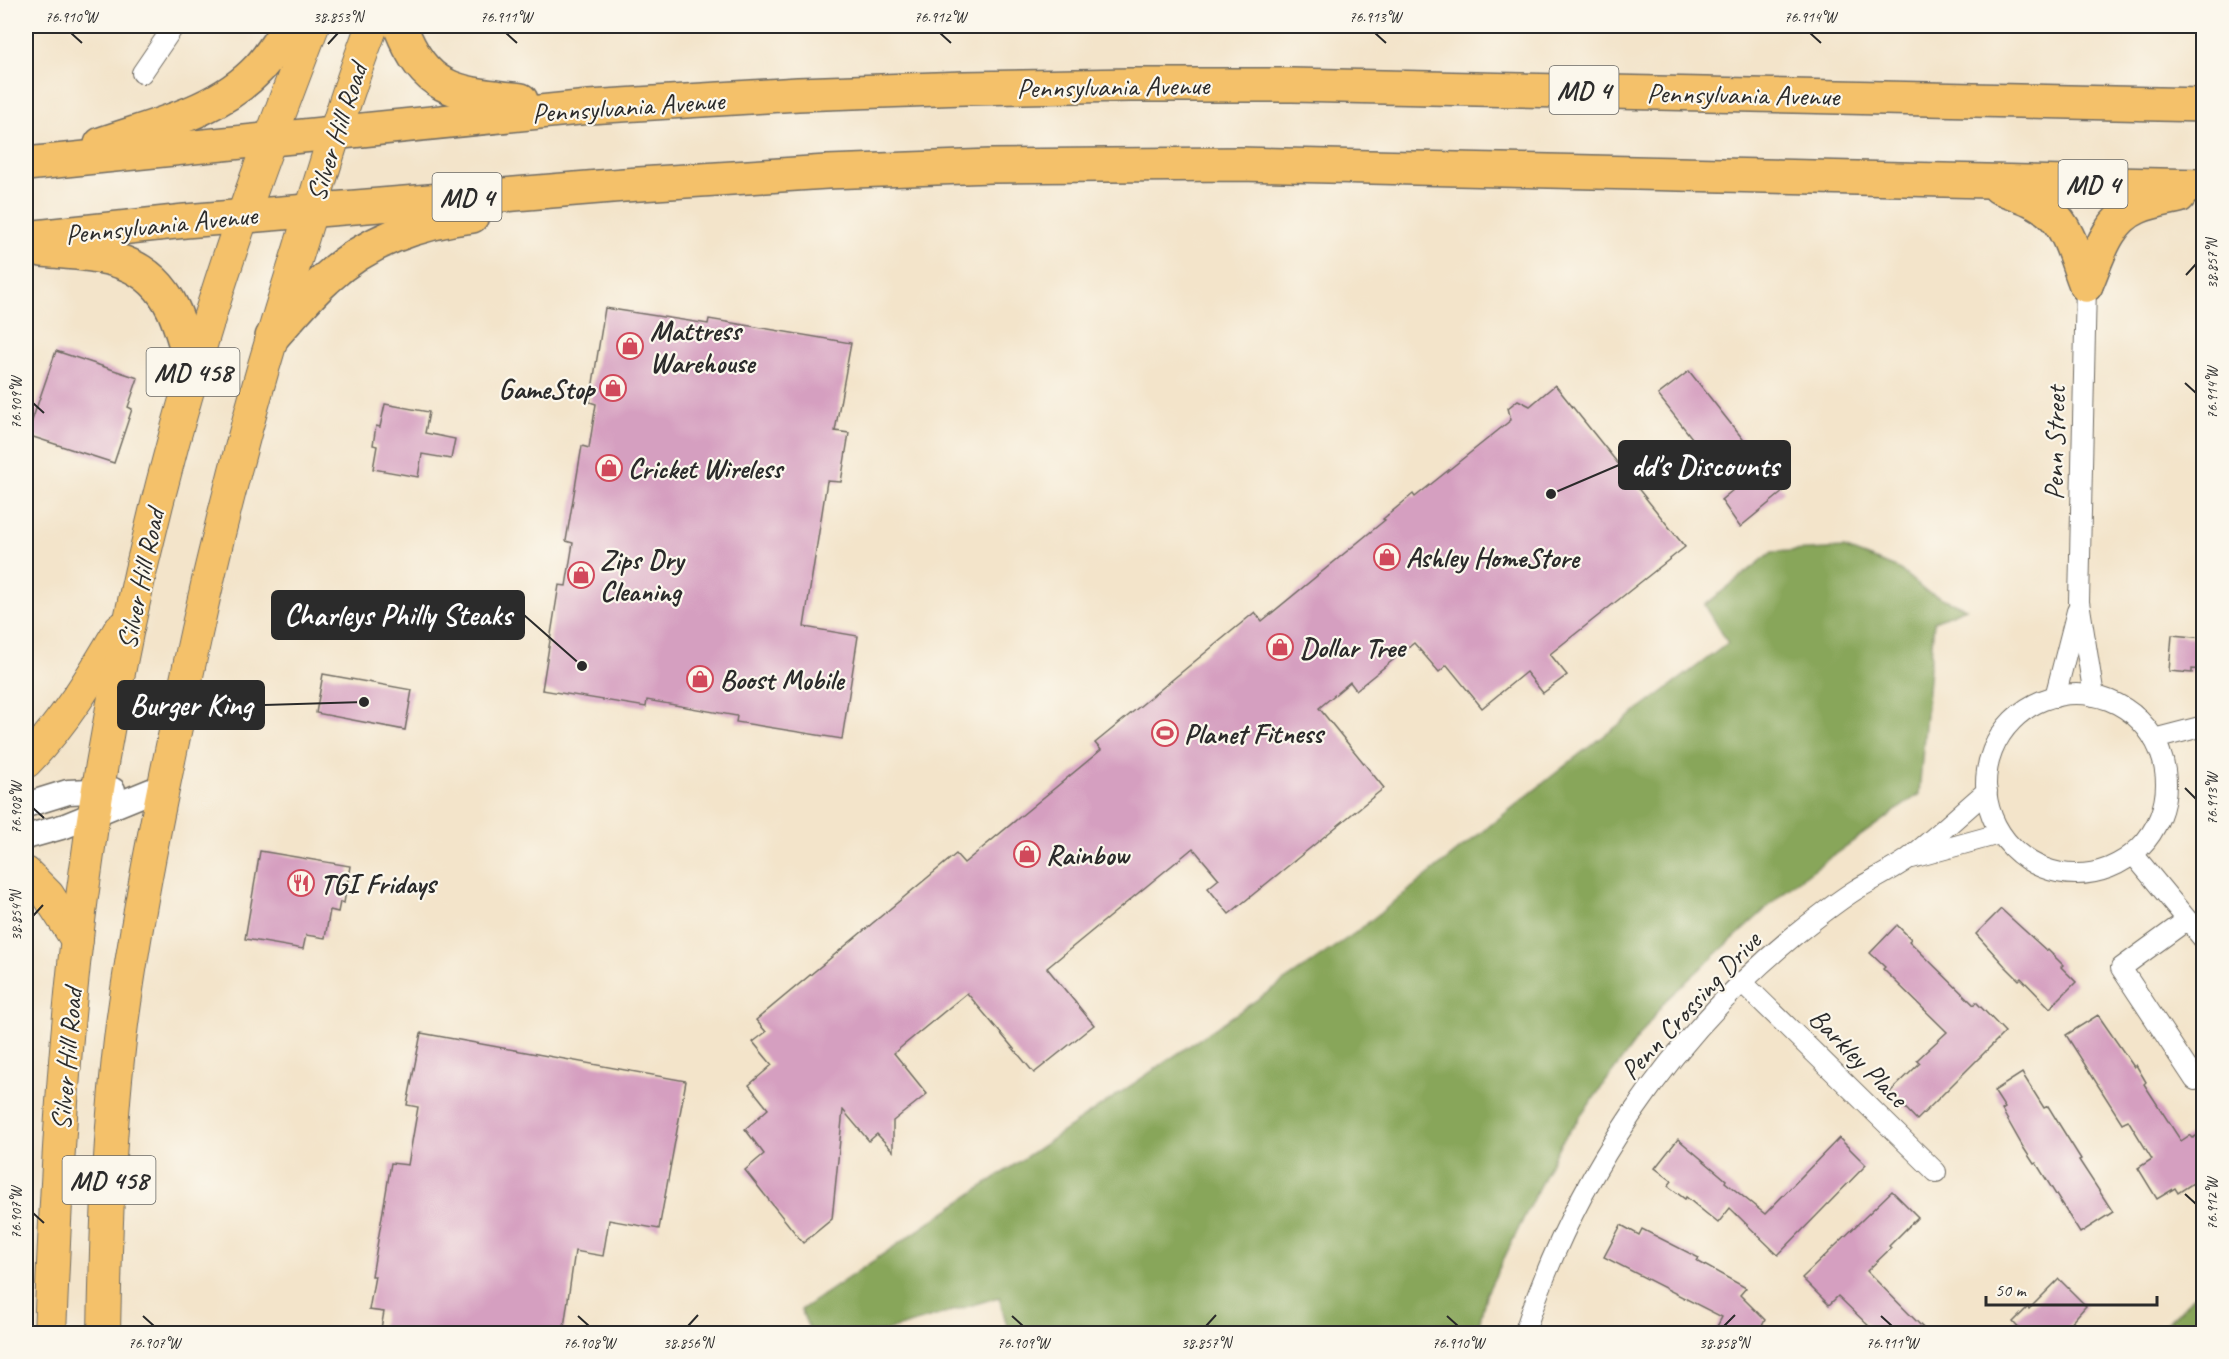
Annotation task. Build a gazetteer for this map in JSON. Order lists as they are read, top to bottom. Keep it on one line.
{"streets":{"highway":["Pennsylvania Avenue","MD 4"],"main road":["Silver Hill Road","MD 458"],"street":["Penn Street","Penn Crossing Drive","Barkley Place"]},"crossings":[["Pennsylvania Avenue","Silver Hill Road"],["Penn Street","Penn Crossing Drive"],["Penn Crossing Drive","Barkley Place"]],"places":{"shop":["Mattress Warehouse","GameStop","Cricket Wireless","Ashley HomeStore","Zips Dry Cleaning","Dollar Tree","Boost Mobile","Rainbow"],"other":["dd's Discounts","Charleys Philly Steaks","Burger King"],"sports":["Planet Fitness"],"restaurant":["TGI Fridays"]},"scale_bar":"50 m","coordinates":["76.910°W","38.853°N","76.911°W","76.912°W","76.913°W","76.914°W","38.857°N","76.909°W","76.908°W","38.854°N","76.907°W","38.856°N","38.858°N"]}
